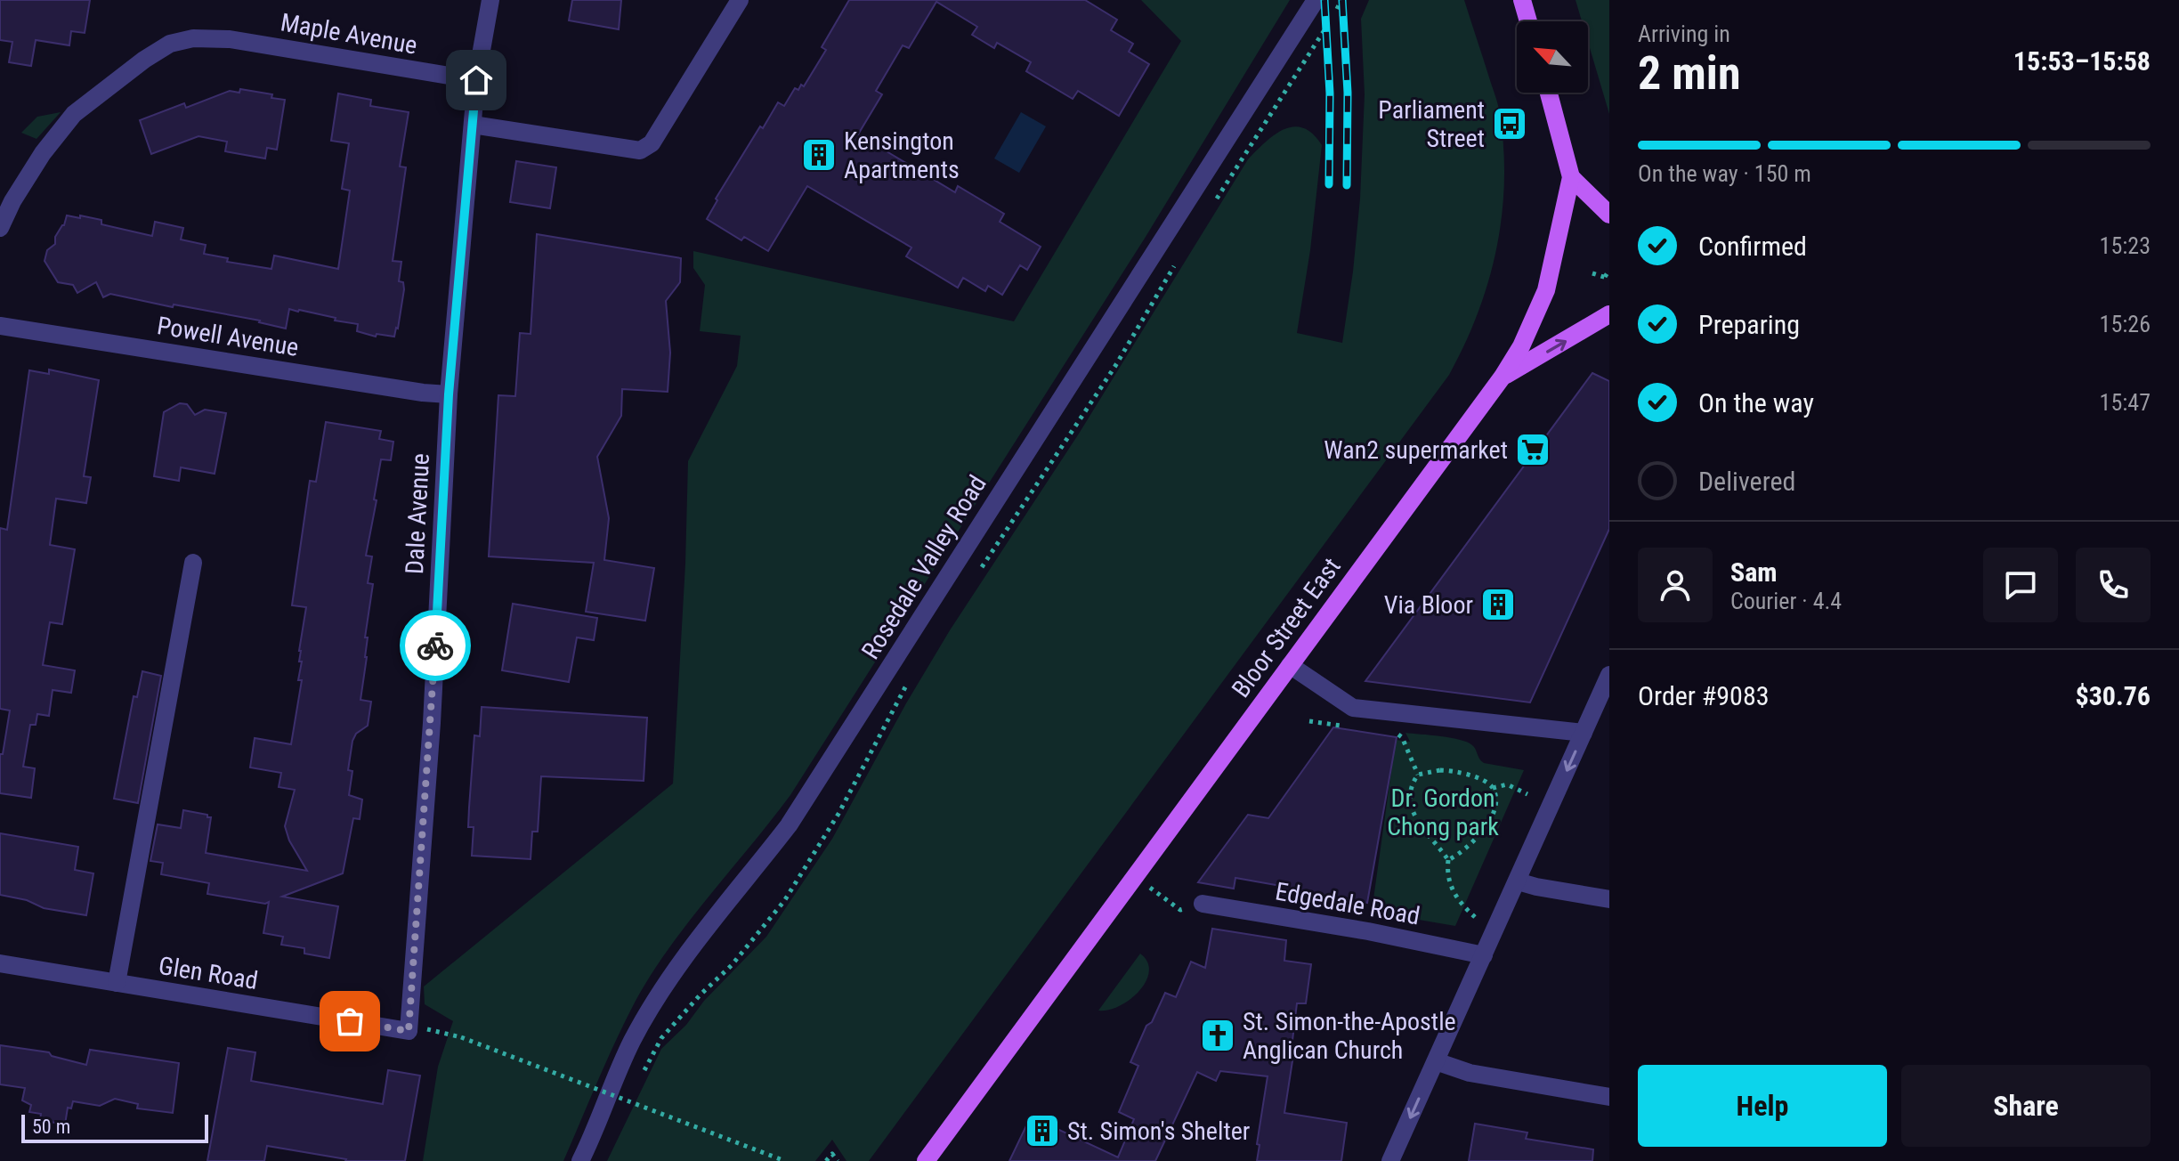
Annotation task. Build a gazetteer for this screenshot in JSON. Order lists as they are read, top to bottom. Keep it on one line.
{"streets":{"main road":["Bloor Street East"],"street":["Maple Avenue","Powell Avenue","Dale Avenue","Rosedale Valley Road","Edgedale Road","Glen Road"]},"crossings":[["Maple Avenue","Dale Avenue"],["Powell Avenue","Dale Avenue"],["Dale Avenue","Glen Road"]],"parks":["Dr. Gordon Chong park"],"places":{"bus stop":["Parliament Street"],"building":["Kensington Apartments","Via Bloor","St. Simon's Shelter"],"supermarket":["Wan2 supermarket"],"church":["St. Simon-the-Apostle Anglican Church"]},"scale_bar":"50 m","north":"top left","page":{"heading":["2 min","Arriving in","15:53–15:58"],"panel":["Sam","Courier · 4.4","Order #9083","$30.76"],"bar":"On the way · 150 m","list":[["Confirmed","15:23"],["Preparing","15:26"],["On the way","15:47"],"Delivered"],"buttons":["Help","Share"],"scale":"50 m"}}
